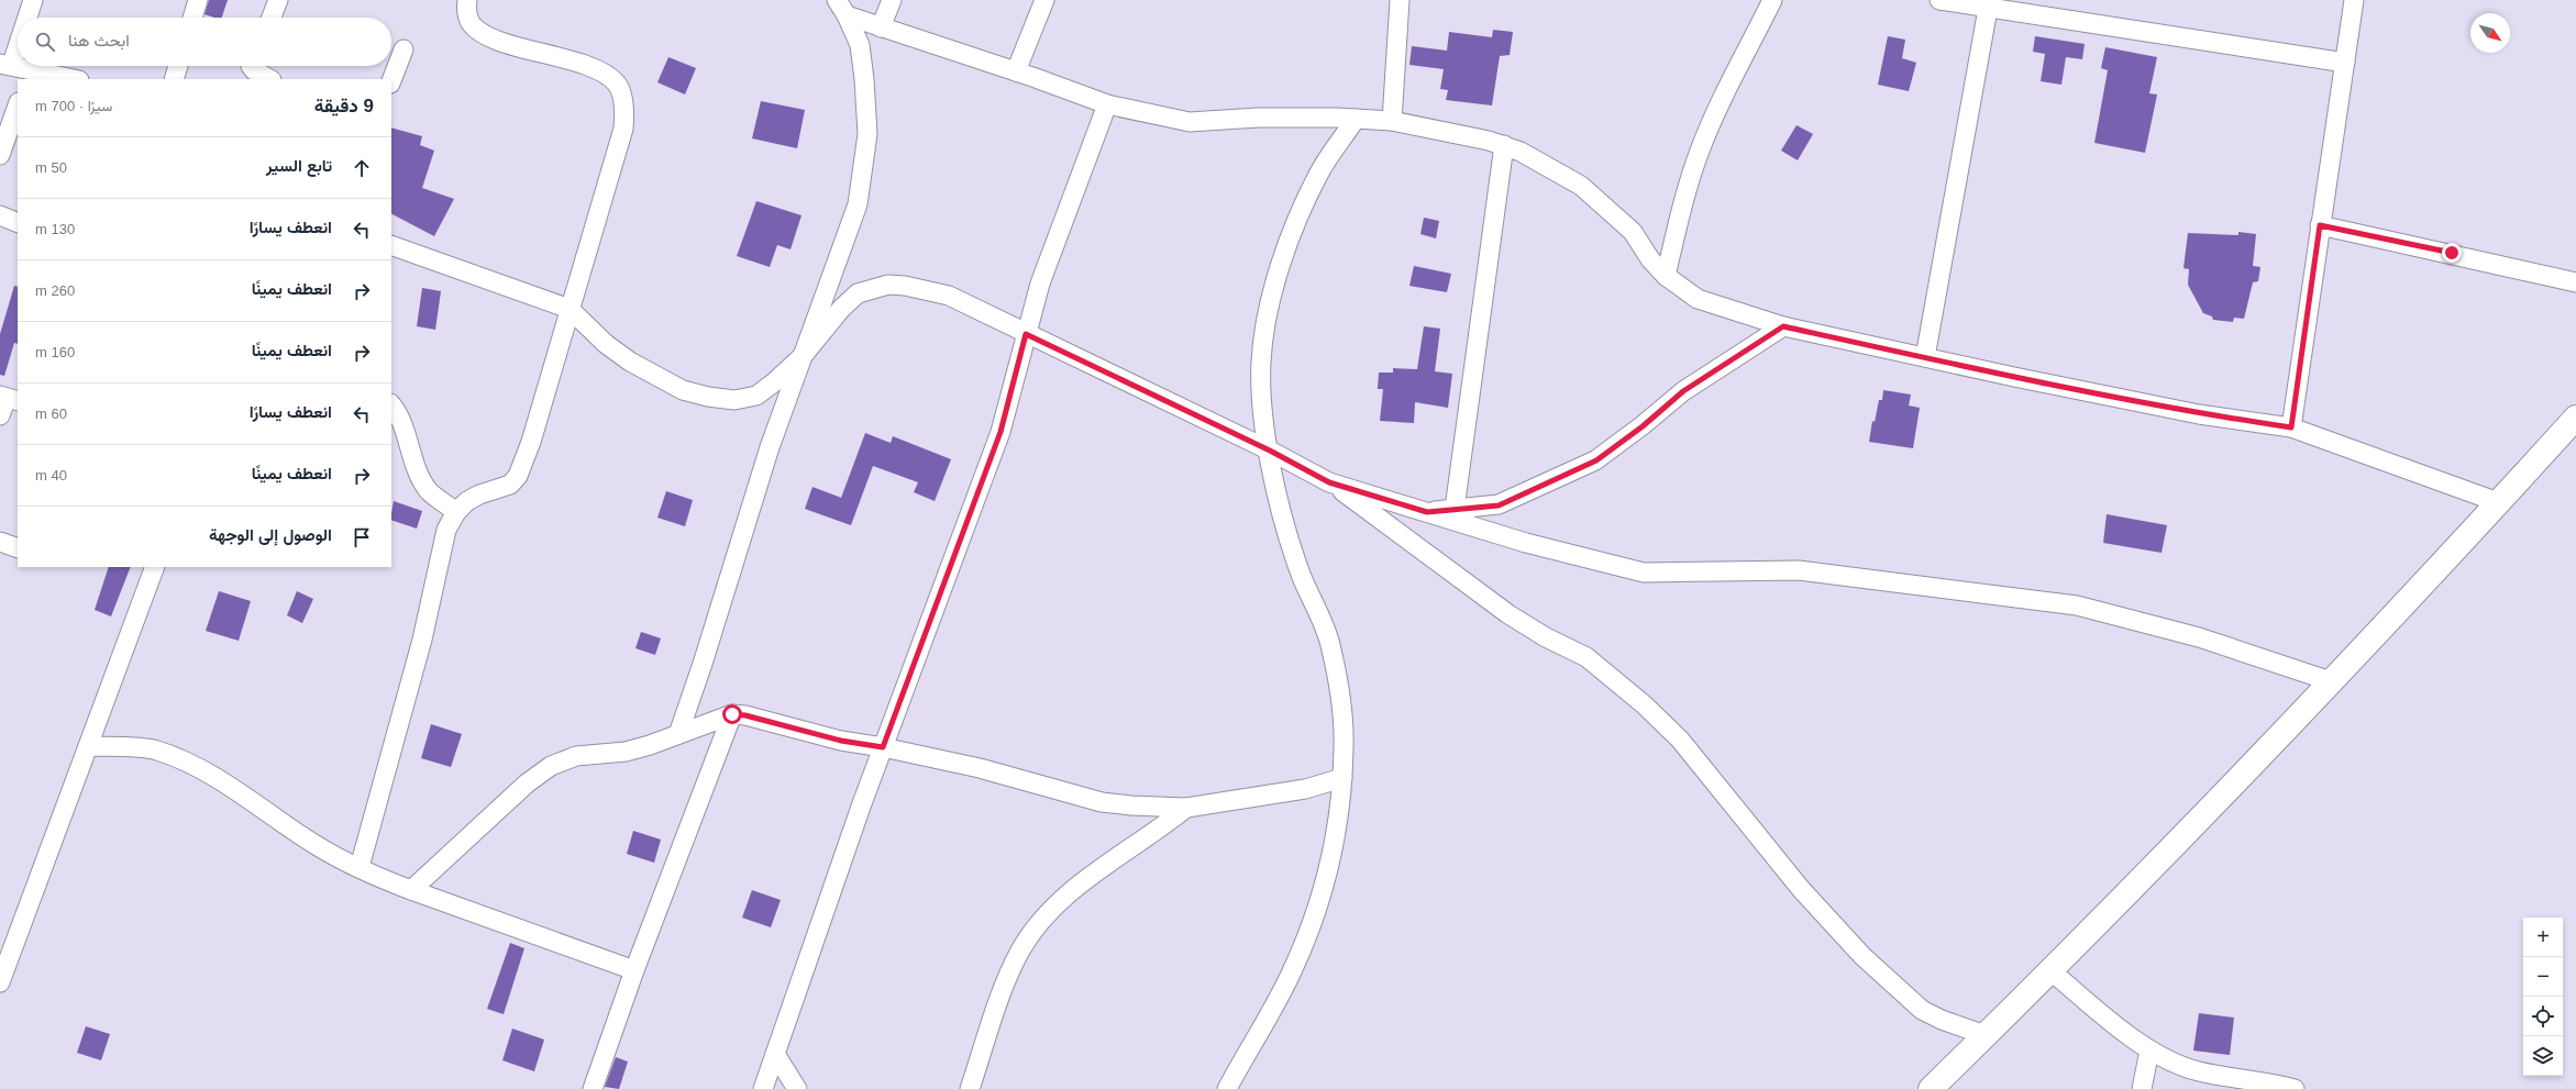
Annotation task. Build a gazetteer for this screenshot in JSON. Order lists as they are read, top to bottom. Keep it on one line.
{"north":"bottom right","page":{"search":"ابحث هنا","heading":["9 دقيقة","سيرًا · 700 m"],"list":[["تابع السير","50 m"],["انعطف يسارًا","130 m"],["انعطف يمينًا","260 m"],["انعطف يمينًا","160 m"],["انعطف يسارًا","60 m"],["انعطف يمينًا","40 m"],"الوصول إلى الوجهة"],"map_buttons":["+","−"]}}
